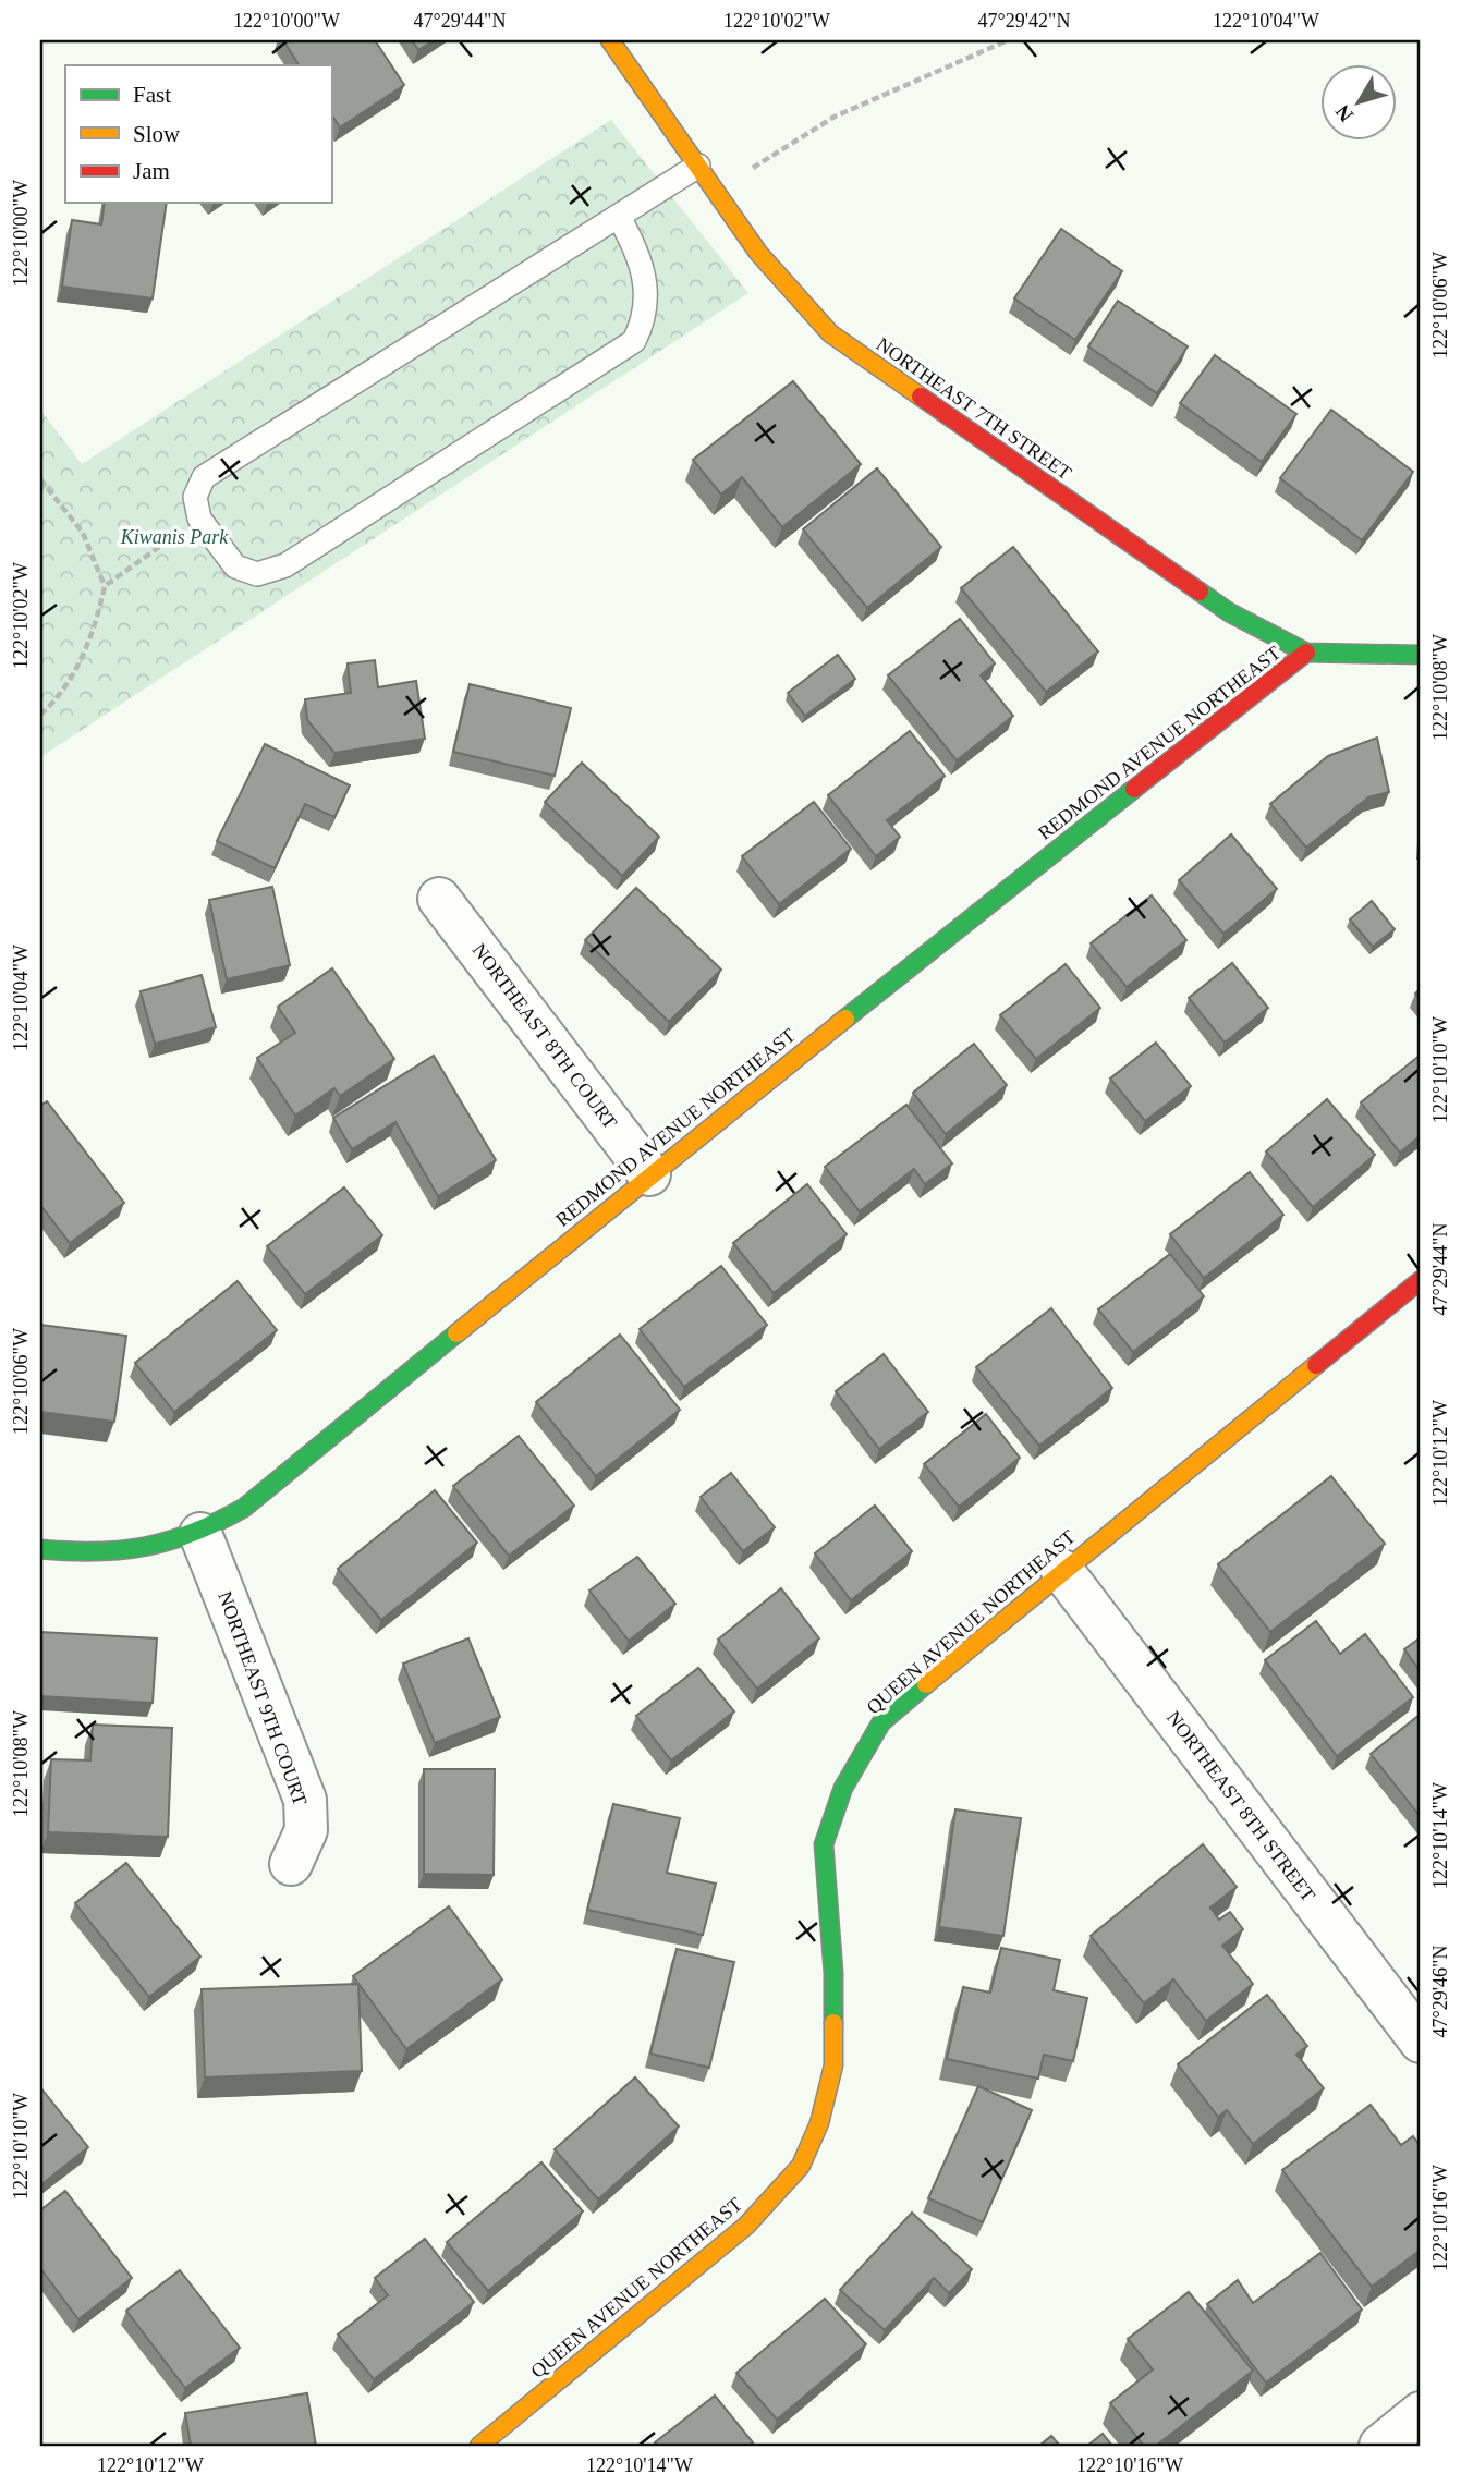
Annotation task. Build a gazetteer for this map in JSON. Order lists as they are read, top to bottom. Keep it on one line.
{"streets":{"street":["NORTHEAST 7TH STREET","REDMOND AVENUE NORTHEAST","NORTHEAST 8TH COURT","QUEEN AVENUE NORTHEAST","NORTHEAST 9TH COURT","NORTHEAST 8TH STREET"]},"crossings":[["NORTHEAST 7TH STREET","REDMOND AVENUE NORTHEAST"],["REDMOND AVENUE NORTHEAST","NORTHEAST 8TH COURT"],["REDMOND AVENUE NORTHEAST","NORTHEAST 9TH COURT"],["QUEEN AVENUE NORTHEAST","NORTHEAST 8TH STREET"]],"parks":["Kiwanis Park"],"legend":["Fast","Slow","Jam"],"north":"bottom left","coordinates":["122°10'00\"W","47°29'44\"N","122°10'02\"W","47°29'42\"N","122°10'04\"W","122°10'06\"W","122°10'08\"W","122°10'10\"W","122°10'12\"W","122°10'14\"W","47°29'46\"N","122°10'16\"W"]}
